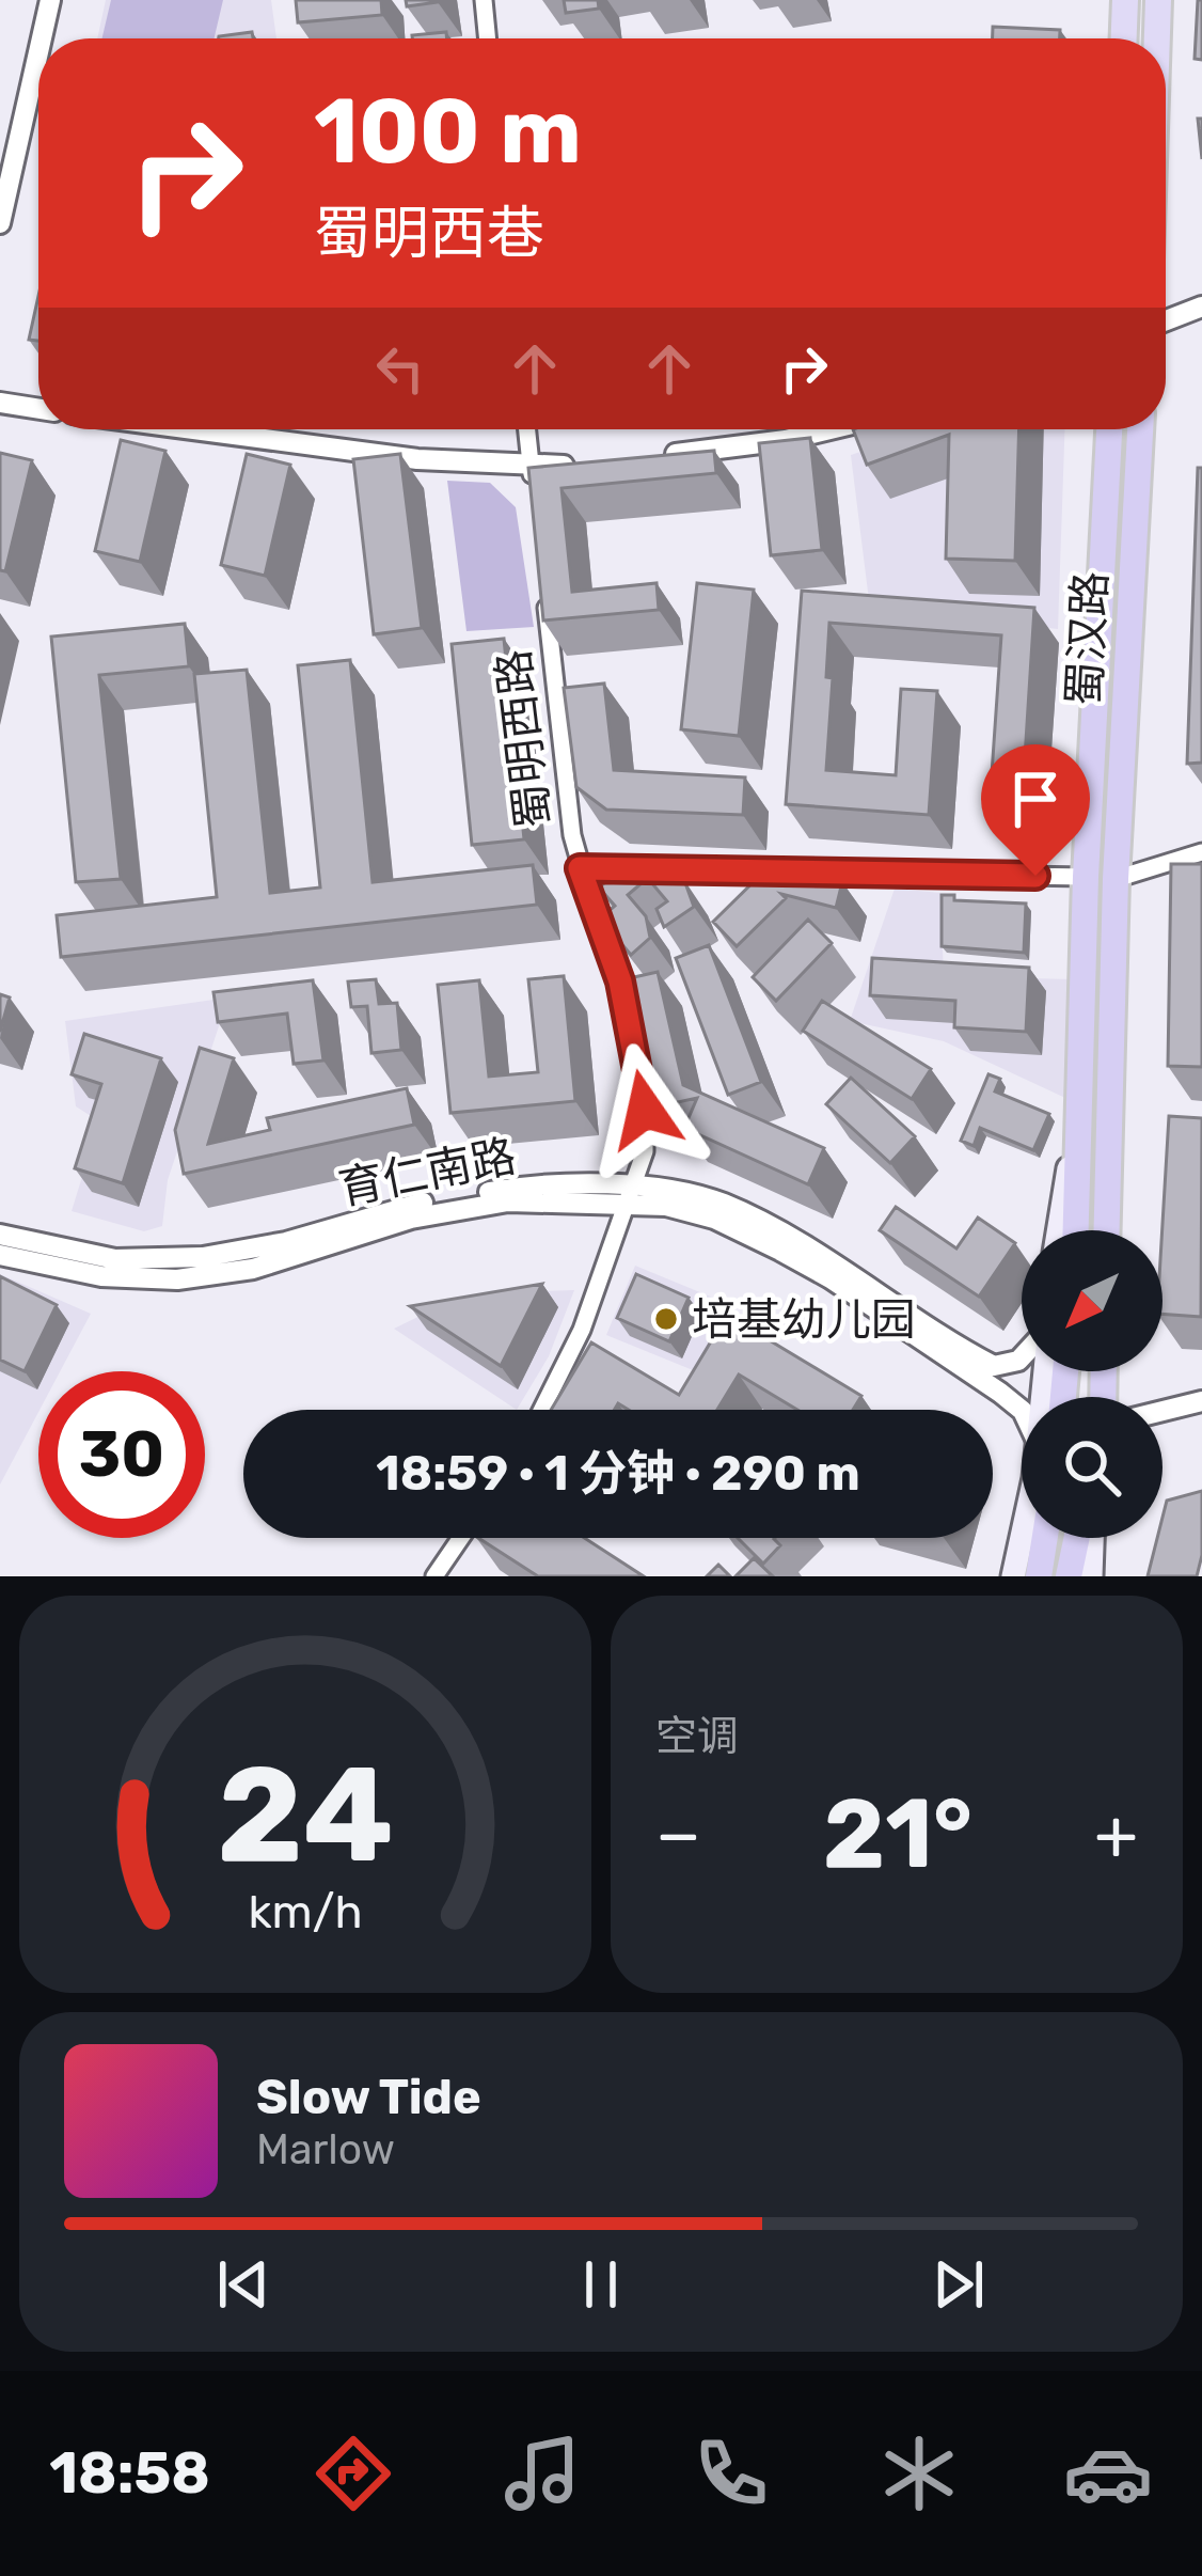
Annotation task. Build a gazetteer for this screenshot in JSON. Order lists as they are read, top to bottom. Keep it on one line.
{"streets":{"highway":["蜀汉路"],"street":["蜀明西路","育仁南路"]},"crossings":[["蜀明西路","育仁南路"]],"places":["培基幼儿园"],"north":"bottom left","page":{"turn":["100 m","蜀明西巷"],"limit":"30","trip":"18:59 · 1 分钟 · 290 m","tile":"空调","heat":["−","21°","+"],"song":["Slow Tide","Marlow"],"tabs":"18:58","gauge":["24","km/h"]}}
